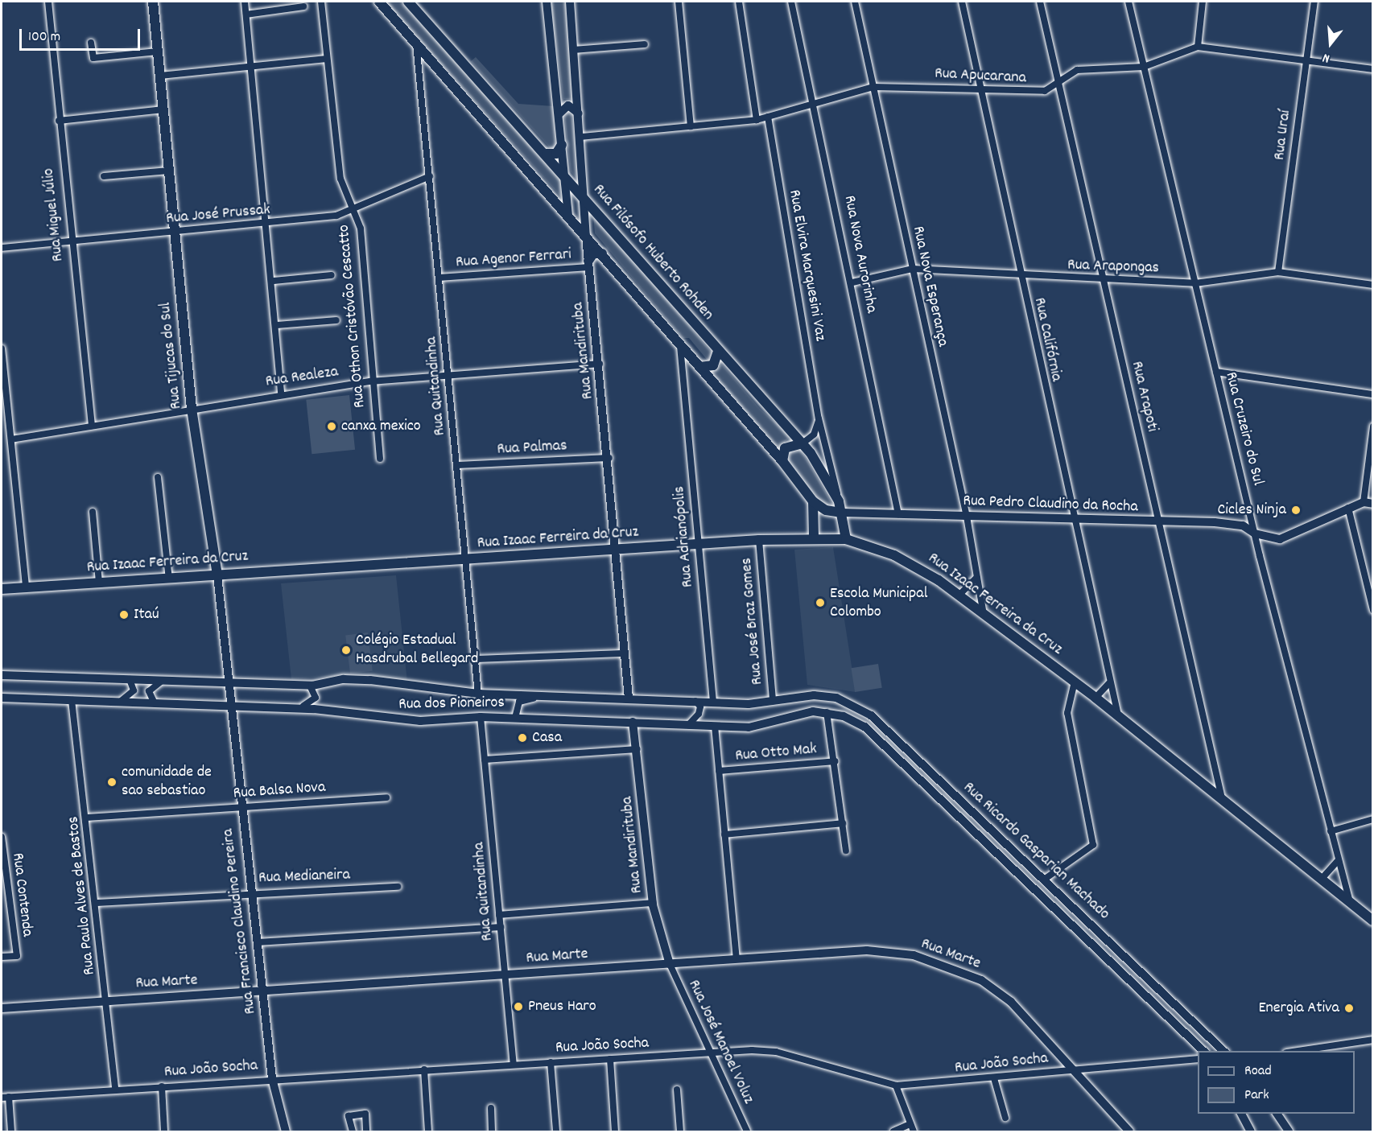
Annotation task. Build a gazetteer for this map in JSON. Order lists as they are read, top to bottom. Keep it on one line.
{"streets":{"main road":["Rua Filósofo Huberto Rohden","Rua Tijucas do Sul","Rua Izaac Ferreira da Cruz"],"street":["Rua Apucarana","Rua Uraí","Rua Miguel Júlio","Rua José Prussak","Rua Nova Aurorinha","Rua Agenor Ferrari","Rua Elvira Marquesini Vaz","Rua Arapongas","Rua Nova Esperança","Rua Othon Cristóvão Cescatto","Rua Califórnia","Rua Mandirituba","Rua Realeza","Rua Quitandinha","Rua Arapoti","Rua Cruzeiro do Sul","Rua Palmas","Rua Pedro Claudino da Rocha","Rua Adrianópolis","Rua José Braz Gomes","Rua dos Pioneiros","Rua Otto Mak","Rua Balsa Nova","Rua Ricardo Gasparian Machado","Rua Medianeira","Rua Contenda","Rua Paulo Alves de Bastos","Rua Francisco Claudino Pereira","Rua Marte","Rua José Manoel Voluz","Rua João Socha"]},"crossings":[["Rua Apucarana","Rua Uraí"],["Rua Apucarana","Rua Nova Aurorinha"],["Rua Apucarana","Rua Elvira Marquesini Vaz"],["Rua Apucarana","Rua Nova Esperança"],["Rua Apucarana","Rua Califórnia"],["Rua Apucarana","Rua Mandirituba"],["Rua Apucarana","Rua Arapoti"],["Rua Apucarana","Rua Cruzeiro do Sul"],["Rua Uraí","Rua Arapongas"],["Rua Miguel Júlio","Rua José Prussak"],["Rua Miguel Júlio","Rua Realeza"],["Rua José Prussak","Rua Othon Cristóvão Cescatto"],["Rua José Prussak","Rua Tijucas do Sul"],["Rua José Prussak","Rua Quitandinha"],["Rua Filósofo Huberto Rohden","Rua Elvira Marquesini Vaz"],["Rua Filósofo Huberto Rohden","Rua Mandirituba"],["Rua Filósofo Huberto Rohden","Rua Pedro Claudino da Rocha"],["Rua Filósofo Huberto Rohden","Rua Izaac Ferreira da Cruz"],["Rua Nova Aurorinha","Rua Arapongas"],["Rua Nova Aurorinha","Rua Pedro Claudino da Rocha"],["Rua Agenor Ferrari","Rua Mandirituba"],["Rua Agenor Ferrari","Rua Quitandinha"],["Rua Arapongas","Rua Nova Esperança"],["Rua Arapongas","Rua Califórnia"],["Rua Arapongas","Rua Arapoti"],["Rua Arapongas","Rua Cruzeiro do Sul"],["Rua Nova Esperança","Rua Pedro Claudino da Rocha"],["Rua Nova Esperança","Rua Izaac Ferreira da Cruz"],["Rua Othon Cristóvão Cescatto","Rua Realeza"],["Rua Califórnia","Rua Pedro Claudino da Rocha"],["Rua Califórnia","Rua Izaac Ferreira da Cruz"],["Rua Mandirituba","Rua Realeza"],["Rua Mandirituba","Rua Palmas"],["Rua Mandirituba","Rua Izaac Ferreira da Cruz"],["Rua Mandirituba","Rua dos Pioneiros"],["Rua Mandirituba","Rua Marte"],["Rua Mandirituba","Rua José Manoel Voluz"],["Rua Tijucas do Sul","Rua Realeza"],["Rua Tijucas do Sul","Rua Izaac Ferreira da Cruz"],["Rua Tijucas do Sul","Rua dos Pioneiros"],["Rua Tijucas do Sul","Rua Francisco Claudino Pereira"],["Rua Realeza","Rua Quitandinha"],["Rua Quitandinha","Rua Palmas"],["Rua Quitandinha","Rua Izaac Ferreira da Cruz"],["Rua Quitandinha","Rua dos Pioneiros"],["Rua Quitandinha","Rua Marte"],["Rua Quitandinha","Rua João Socha"],["Rua Arapoti","Rua Pedro Claudino da Rocha"],["Rua Arapoti","Rua Izaac Ferreira da Cruz"],["Rua Cruzeiro do Sul","Rua Pedro Claudino da Rocha"],["Rua Cruzeiro do Sul","Rua Izaac Ferreira da Cruz"],["Rua Adrianópolis","Rua Izaac Ferreira da Cruz"],["Rua Adrianópolis","Rua dos Pioneiros"],["Rua Izaac Ferreira da Cruz","Rua José Braz Gomes"],["Rua José Braz Gomes","Rua dos Pioneiros"],["Rua dos Pioneiros","Rua Ricardo Gasparian Machado"],["Rua dos Pioneiros","Rua Paulo Alves de Bastos"],["Rua dos Pioneiros","Rua Francisco Claudino Pereira"],["Rua Balsa Nova","Rua Paulo Alves de Bastos"],["Rua Balsa Nova","Rua Francisco Claudino Pereira"],["Rua Medianeira","Rua Paulo Alves de Bastos"],["Rua Medianeira","Rua Francisco Claudino Pereira"],["Rua Paulo Alves de Bastos","Rua Marte"],["Rua Paulo Alves de Bastos","Rua João Socha"],["Rua Francisco Claudino Pereira","Rua Marte"],["Rua Francisco Claudino Pereira","Rua João Socha"],["Rua Marte","Rua José Manoel Voluz"],["Rua Marte","Rua João Socha"],["Rua José Manoel Voluz","Rua João Socha"]],"places":["canxa mexico","Cicles Ninja","Escola Municipal Colombo","Itaú","Colégio Estadual Hasdrubal Bellegard","Casa","comunidade de sao sebastiao","Pneus Haro","Energia Ativa"],"legend":["Road","Park"],"scale_bar":"100 m","north":"bottom"}
